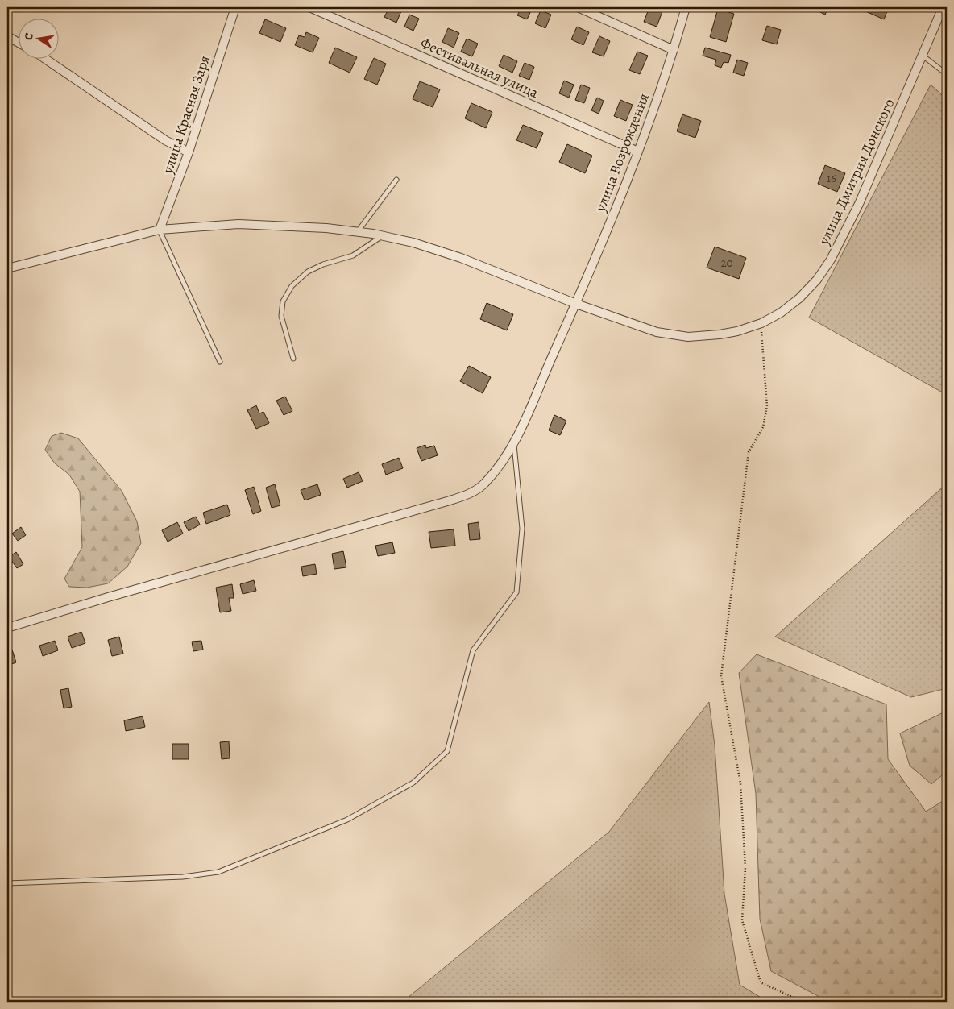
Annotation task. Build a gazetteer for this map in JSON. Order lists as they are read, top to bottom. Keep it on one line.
{"streets":{"street":["Фестивальная улица","улица Красная Заря","улица Возрождения","улица Дмитрия Донского"]},"crossings":[["Фестивальная улица","улица Возрождения"],["улица Красная Заря","улица Дмитрия Донского"],["улица Возрождения","улица Дмитрия Донского"]],"house_numbers":["16","20"],"north":"left"}
